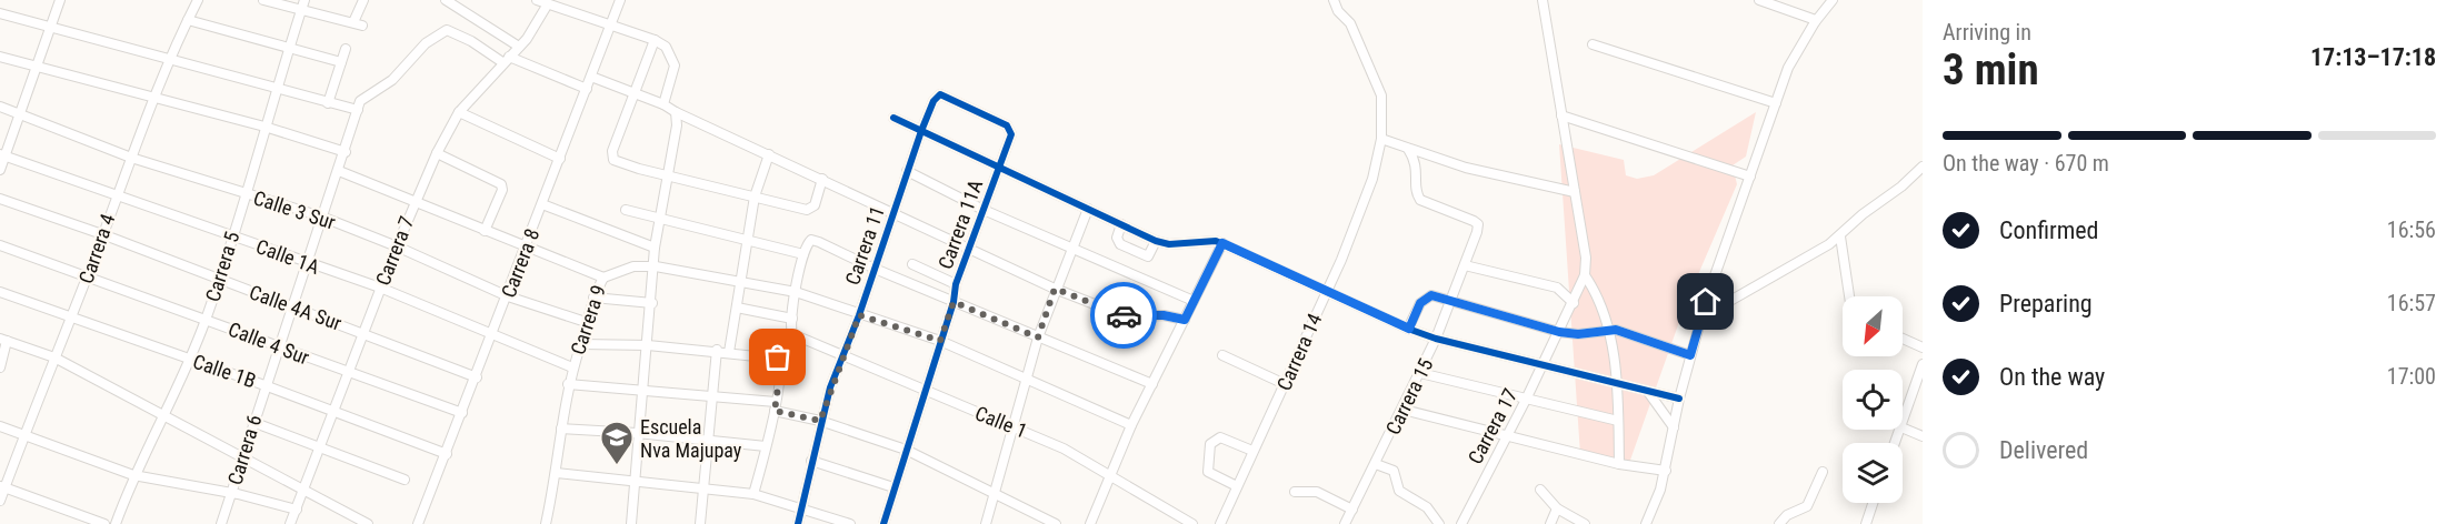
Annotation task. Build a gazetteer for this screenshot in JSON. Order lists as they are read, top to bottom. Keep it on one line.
{"streets":{"street":["Calle 3 Sur","Carrera 11A","Carrera 11","Carrera 4","Carrera 7","Calle 1A","Carrera 8","Carrera 5","Calle 4A Sur","Carrera 9","Calle 4 Sur","Carrera 14","Calle 1B","Carrera 15","Calle 1","Carrera 17","Carrera 6"]},"crossings":[["Calle 3 Sur","Carrera 4"],["Calle 3 Sur","Carrera 7"],["Calle 3 Sur","Carrera 8"],["Calle 3 Sur","Carrera 5"],["Calle 3 Sur","Carrera 9"],["Calle 3 Sur","Carrera 6"],["Carrera 11A","Carrera 11"],["Carrera 11A","Calle 1"],["Carrera 11","Calle 1"],["Carrera 4","Calle 1A"],["Carrera 4","Calle 4A Sur"],["Carrera 4","Calle 4 Sur"],["Carrera 4","Calle 1B"],["Carrera 7","Calle 1A"],["Carrera 7","Calle 4A Sur"],["Carrera 7","Carrera 9"],["Carrera 7","Calle 4 Sur"],["Carrera 7","Calle 1B"],["Calle 1A","Carrera 8"],["Calle 1A","Carrera 5"],["Calle 1A","Carrera 9"],["Calle 1A","Carrera 6"],["Carrera 8","Calle 4A Sur"],["Carrera 8","Carrera 9"],["Carrera 8","Calle 4 Sur"],["Carrera 8","Calle 1B"],["Carrera 5","Calle 4A Sur"],["Carrera 5","Calle 4 Sur"],["Carrera 5","Calle 1B"],["Calle 4A Sur","Carrera 6"],["Carrera 9","Carrera 6"],["Calle 4 Sur","Carrera 6"],["Calle 1B","Carrera 6"]],"places":{"school or university":["Escuela Nva Majupay"]},"north":"bottom left","page":{"heading":["3 min","Arriving in","17:13–17:18"],"bar":"On the way · 670 m","list":[["Confirmed","16:56"],["Preparing","16:57"],["On the way","17:00"],"Delivered"]}}
